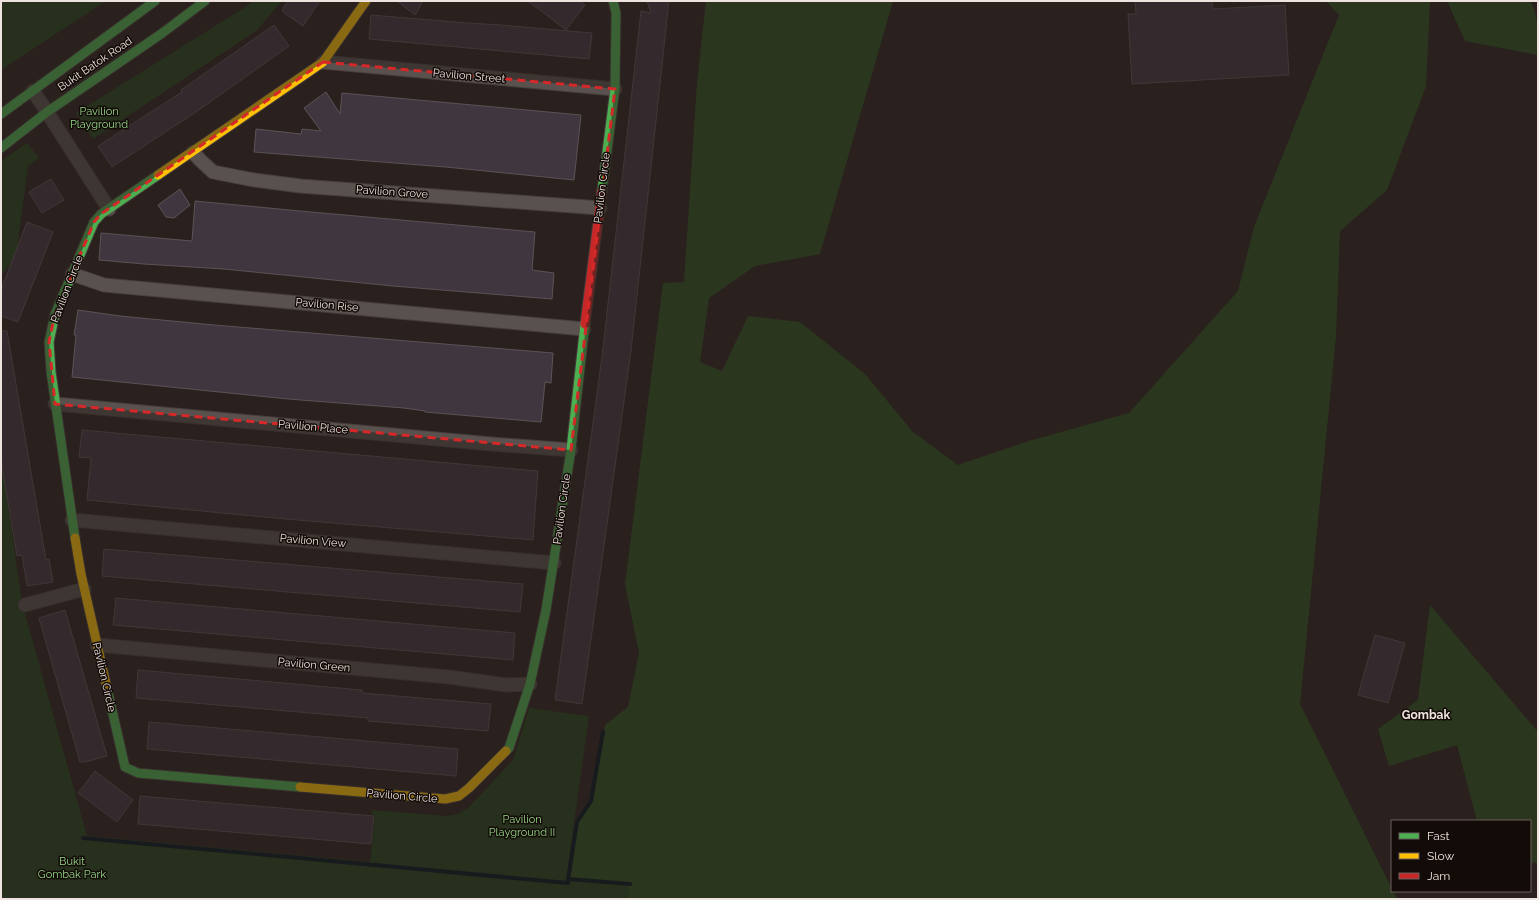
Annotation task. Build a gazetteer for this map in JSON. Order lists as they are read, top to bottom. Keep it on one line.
{"streets":{"street":["Bukit Batok Road","Pavilion Street","Pavilion Circle","Pavilion Grove","Pavilion Rise","Pavilion Place","Pavilion View","Pavilion Green"]},"crossings":[["Pavilion Street","Pavilion Circle"],["Pavilion Circle","Pavilion Grove"],["Pavilion Circle","Pavilion Rise"],["Pavilion Circle","Pavilion Place"],["Pavilion Circle","Pavilion View"],["Pavilion Circle","Pavilion Green"]],"districts":["Gombak"],"parks":["Pavilion Playground","Pavilion Playground II","Bukit Gombak Park"],"legend":["Fast","Slow","Jam"]}
